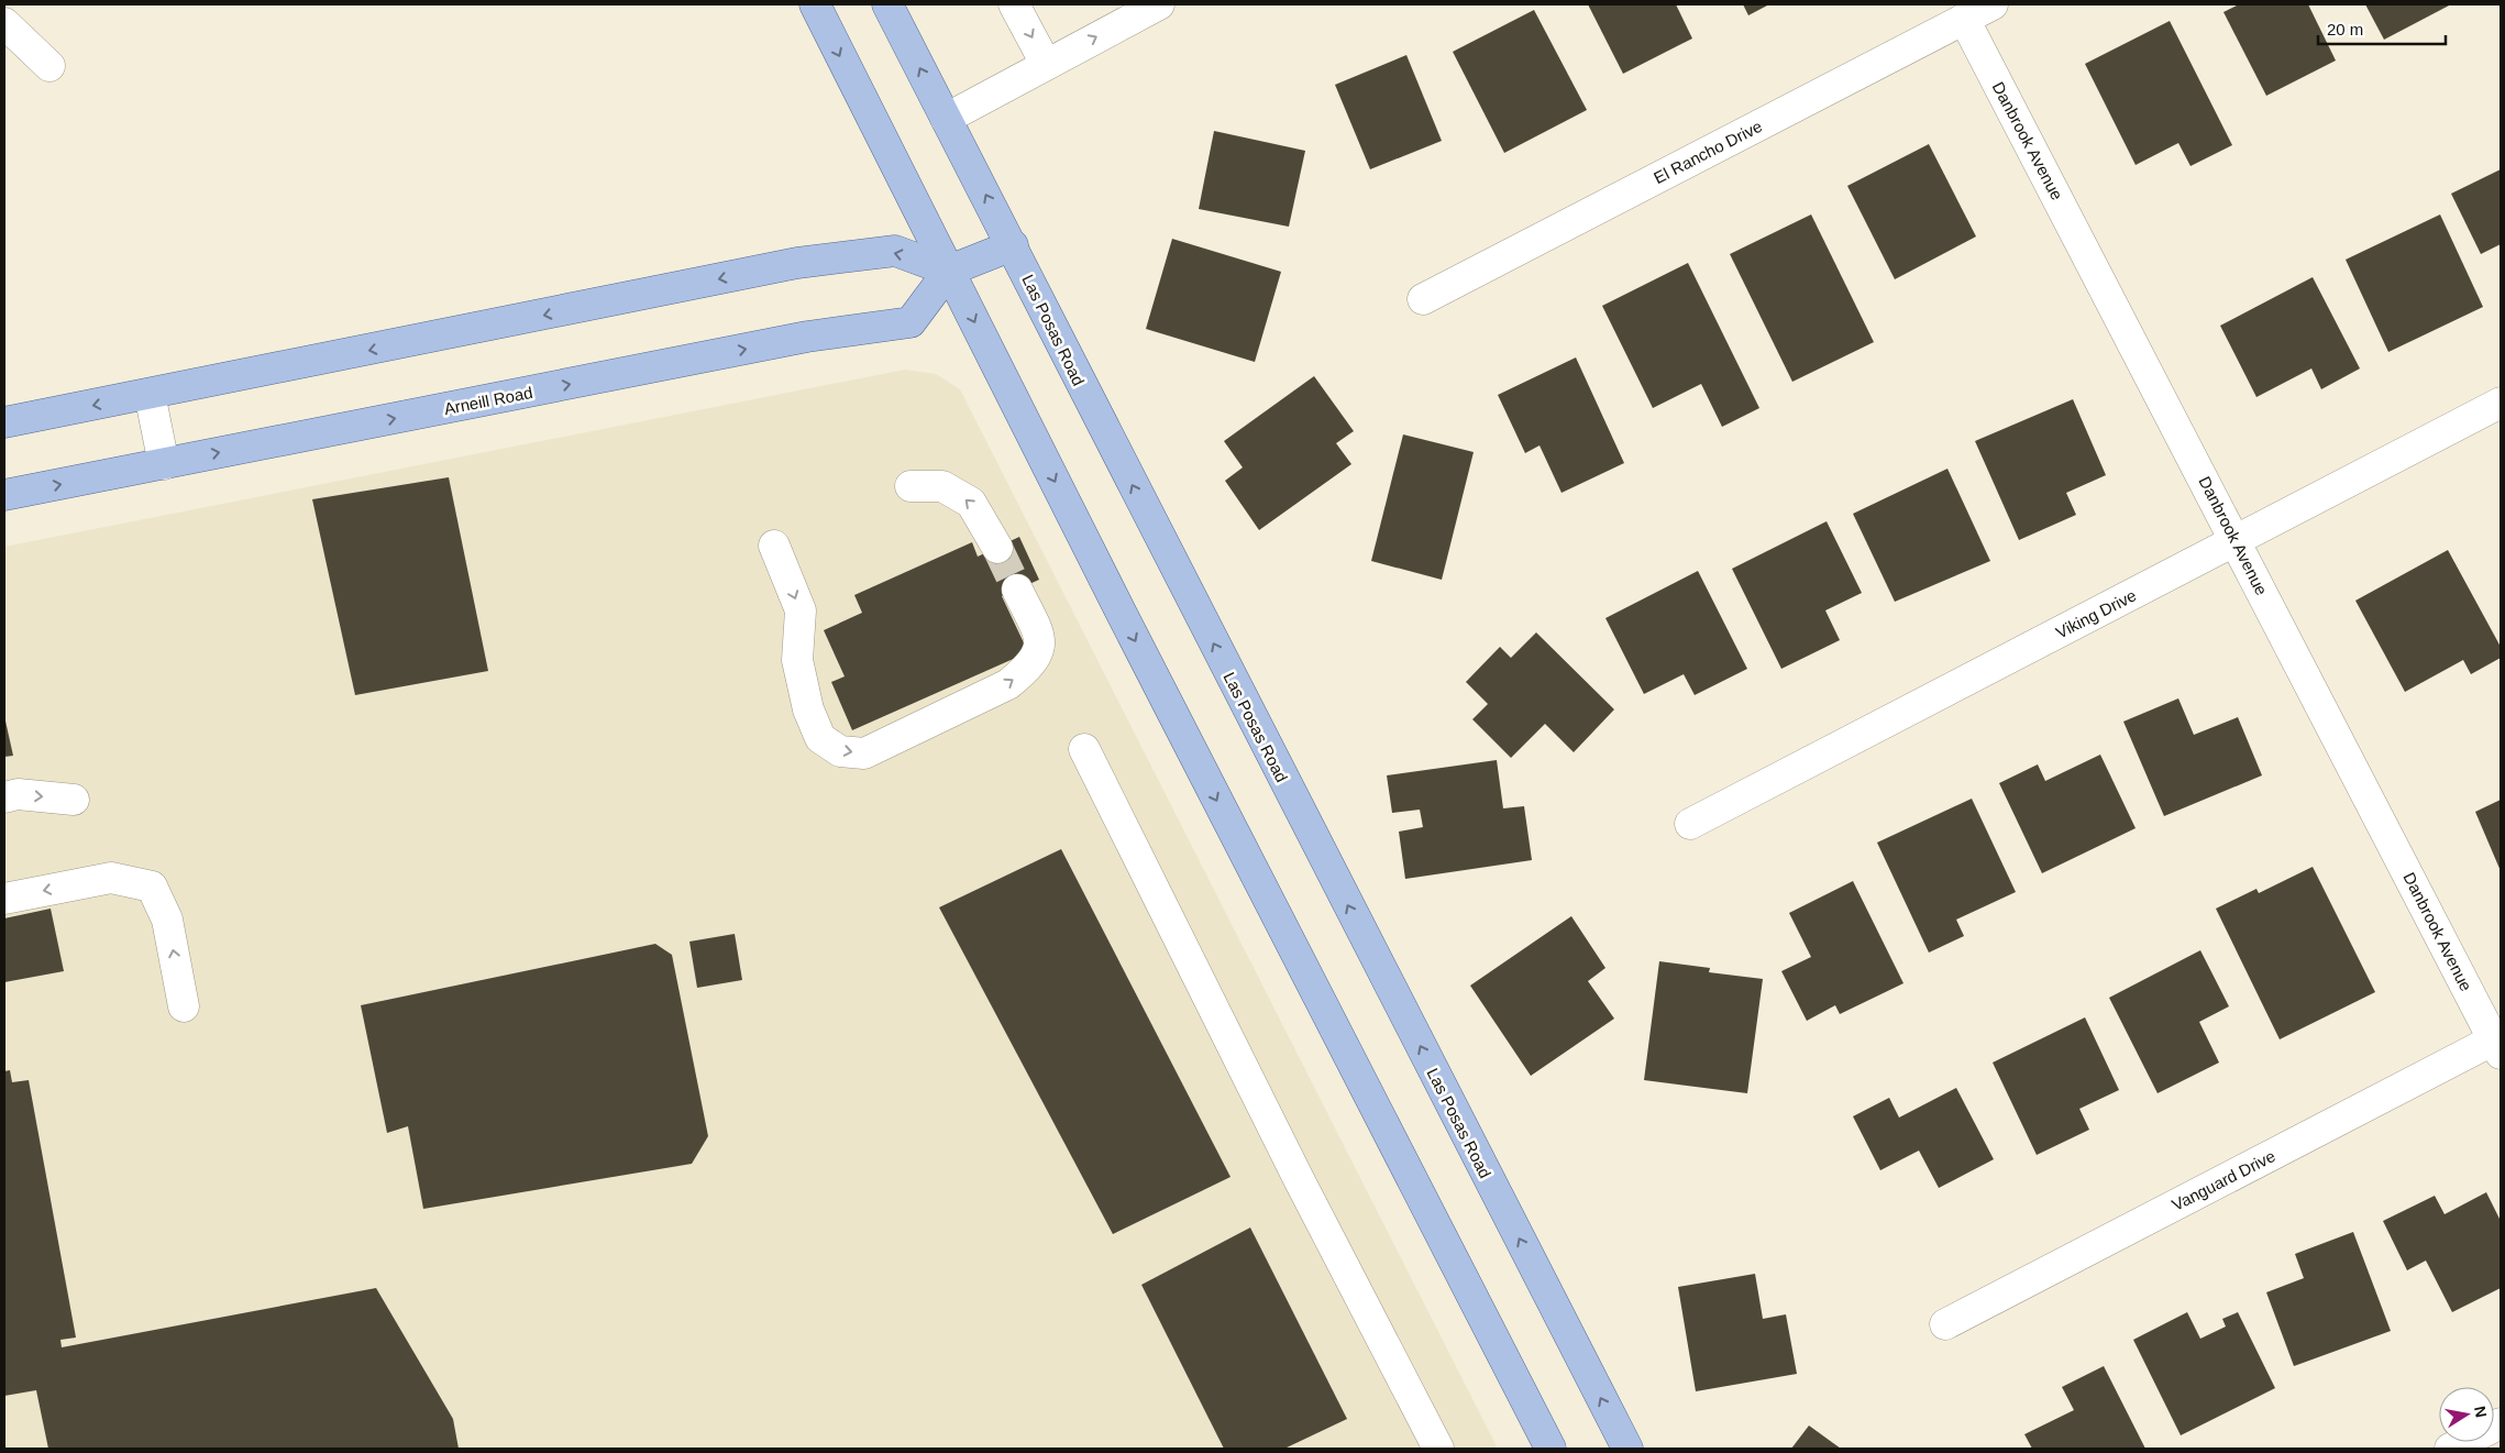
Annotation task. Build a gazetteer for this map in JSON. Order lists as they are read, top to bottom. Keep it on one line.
{"streets":{"main road":["Las Posas Road","Arneill Road"],"street":["Danbrook Avenue","El Rancho Drive","Viking Drive","Vanguard Drive"]},"crossings":[["Danbrook Avenue","El Rancho Drive"],["Danbrook Avenue","Viking Drive"],["Danbrook Avenue","Vanguard Drive"]],"scale_bar":"20 m","north":"right"}
